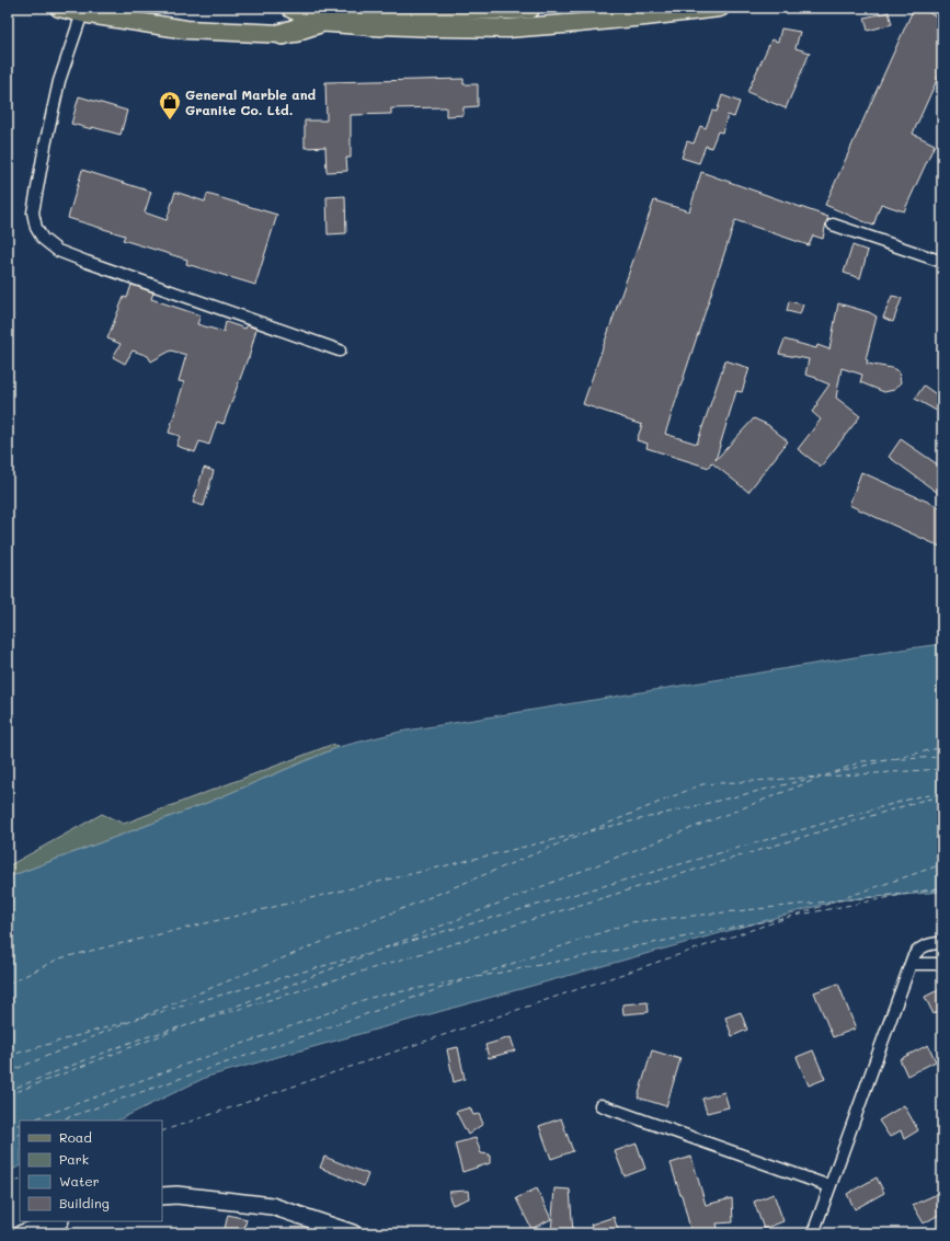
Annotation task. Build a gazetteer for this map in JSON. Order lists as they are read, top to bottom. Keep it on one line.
{"places":{"shop":["General Marble and Granite Co. Ltd."]},"legend":["Road","Park","Water","Building"]}
